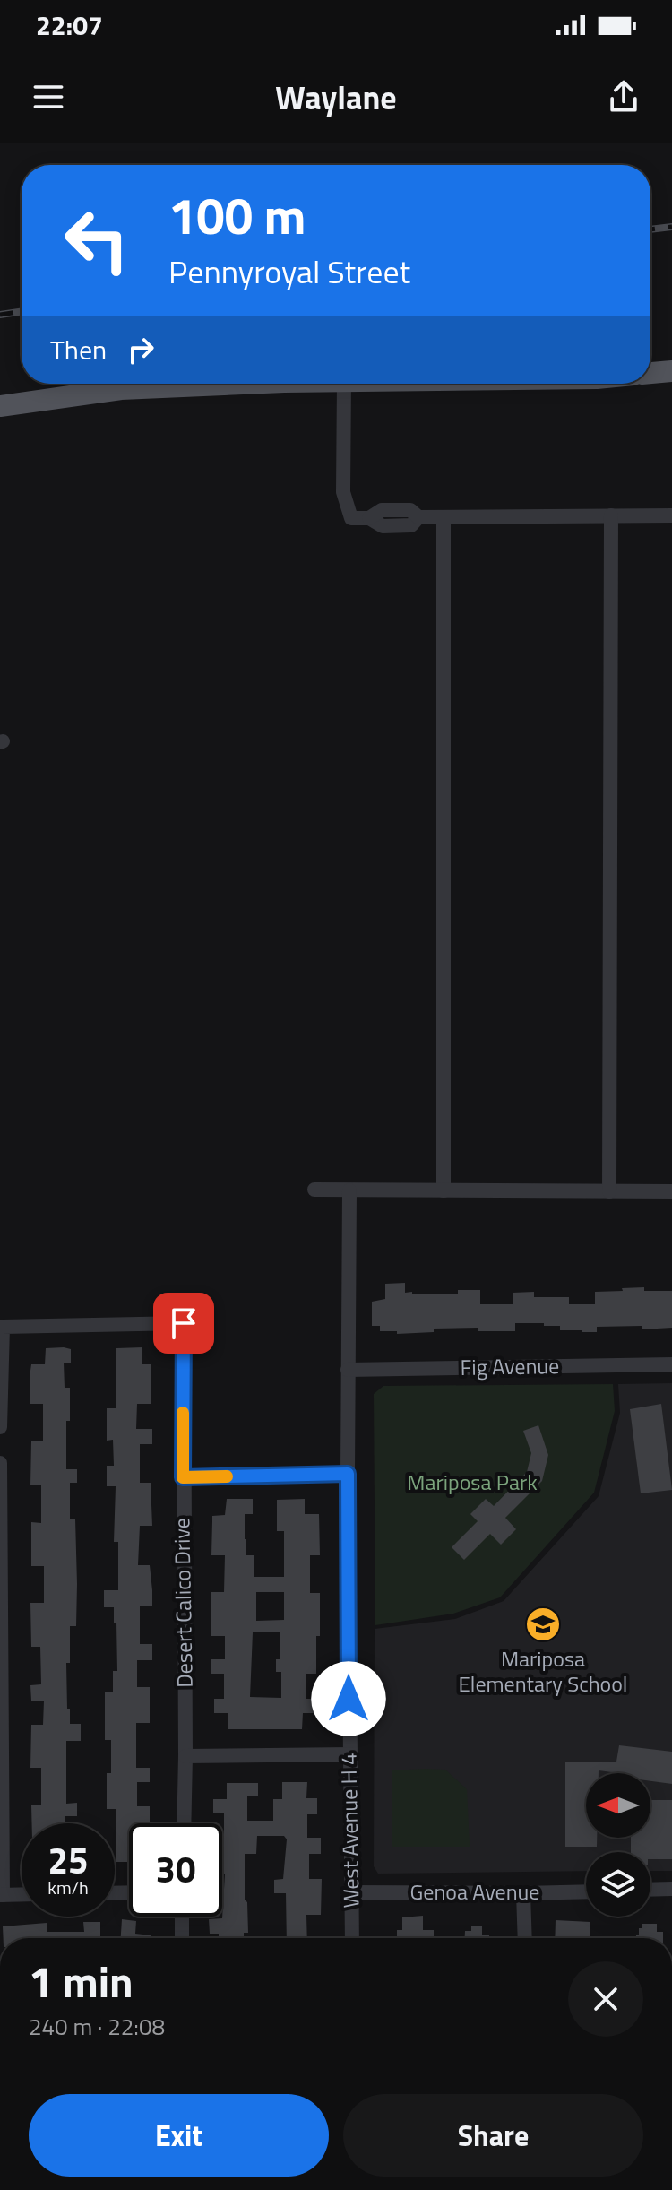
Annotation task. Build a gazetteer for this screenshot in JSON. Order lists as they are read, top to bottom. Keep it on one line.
{"streets":{"street":["Fig Avenue","Desert Calico Drive","West Avenue H 4","Genoa Avenue"]},"crossings":[["Fig Avenue","West Avenue H 4"],["West Avenue H 4","Genoa Avenue"]],"parks":["Mariposa Park"],"places":{"school or university":["Mariposa Elementary School"]},"north":"left","page":{"status":"22:07","header":"Waylane","turn":["100 m","Pennyroyal Street"],"then":"Then","speed":"25 km/h","limit":"30","heading":["1 min","240 m · 22:08"],"buttons":["Exit","Share"]}}
